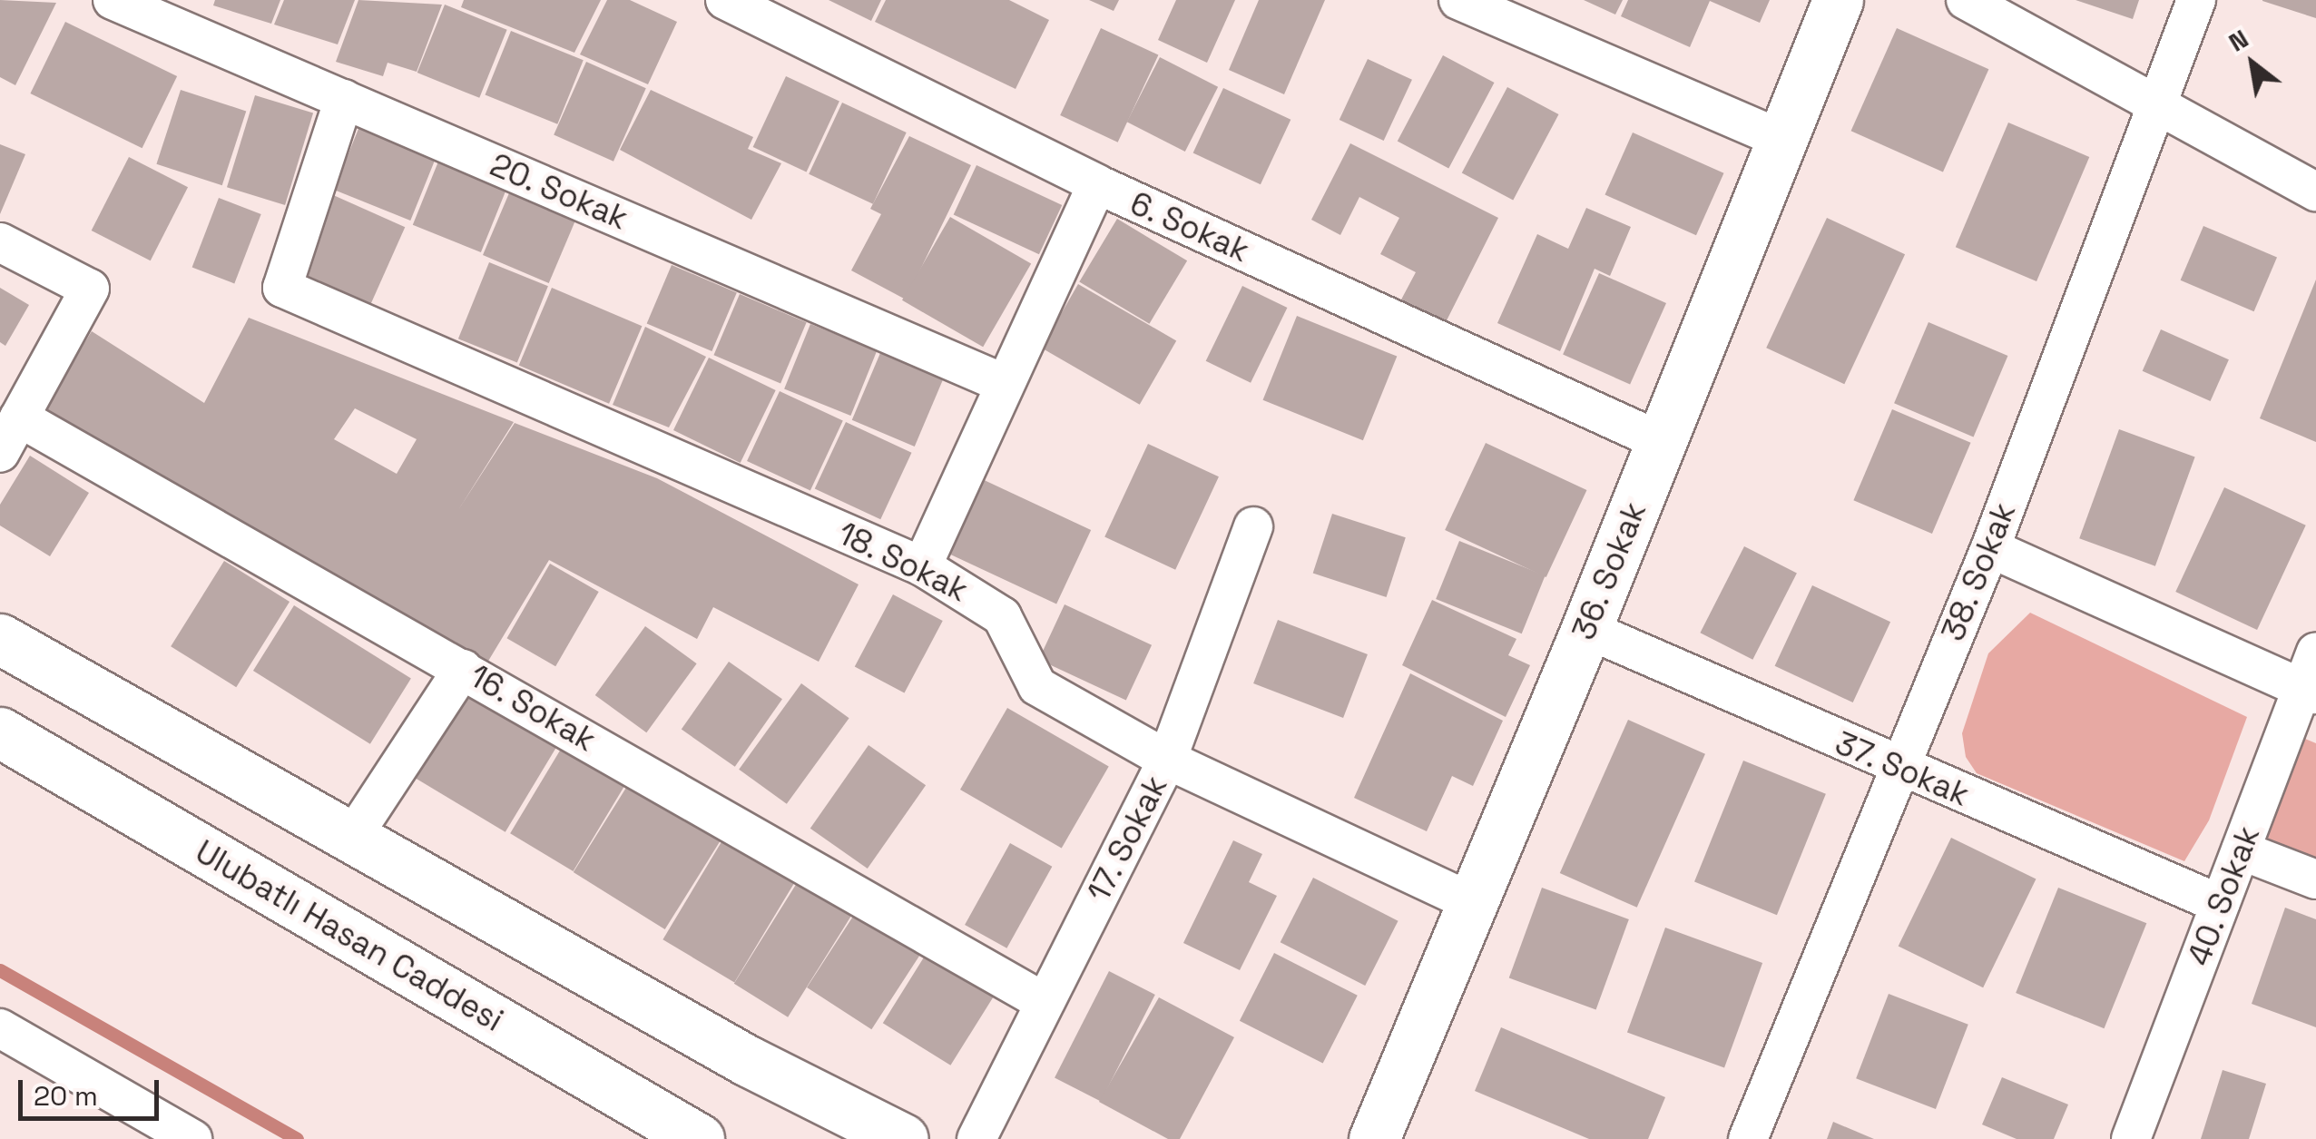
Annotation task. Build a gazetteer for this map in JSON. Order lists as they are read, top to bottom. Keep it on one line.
{"streets":{"main road":["36. Sokak","Ulubatlı Hasan Caddesi"],"street":["20. Sokak","6. Sokak","18. Sokak","38. Sokak","16. Sokak","37. Sokak","17. Sokak","40. Sokak"]},"crossings":[["20. Sokak","18. Sokak"],["6. Sokak","36. Sokak"],["18. Sokak","36. Sokak"],["18. Sokak","17. Sokak"],["36. Sokak","37. Sokak"],["38. Sokak","37. Sokak"],["16. Sokak","17. Sokak"],["37. Sokak","40. Sokak"]],"scale_bar":"20 m","north":"top left"}
